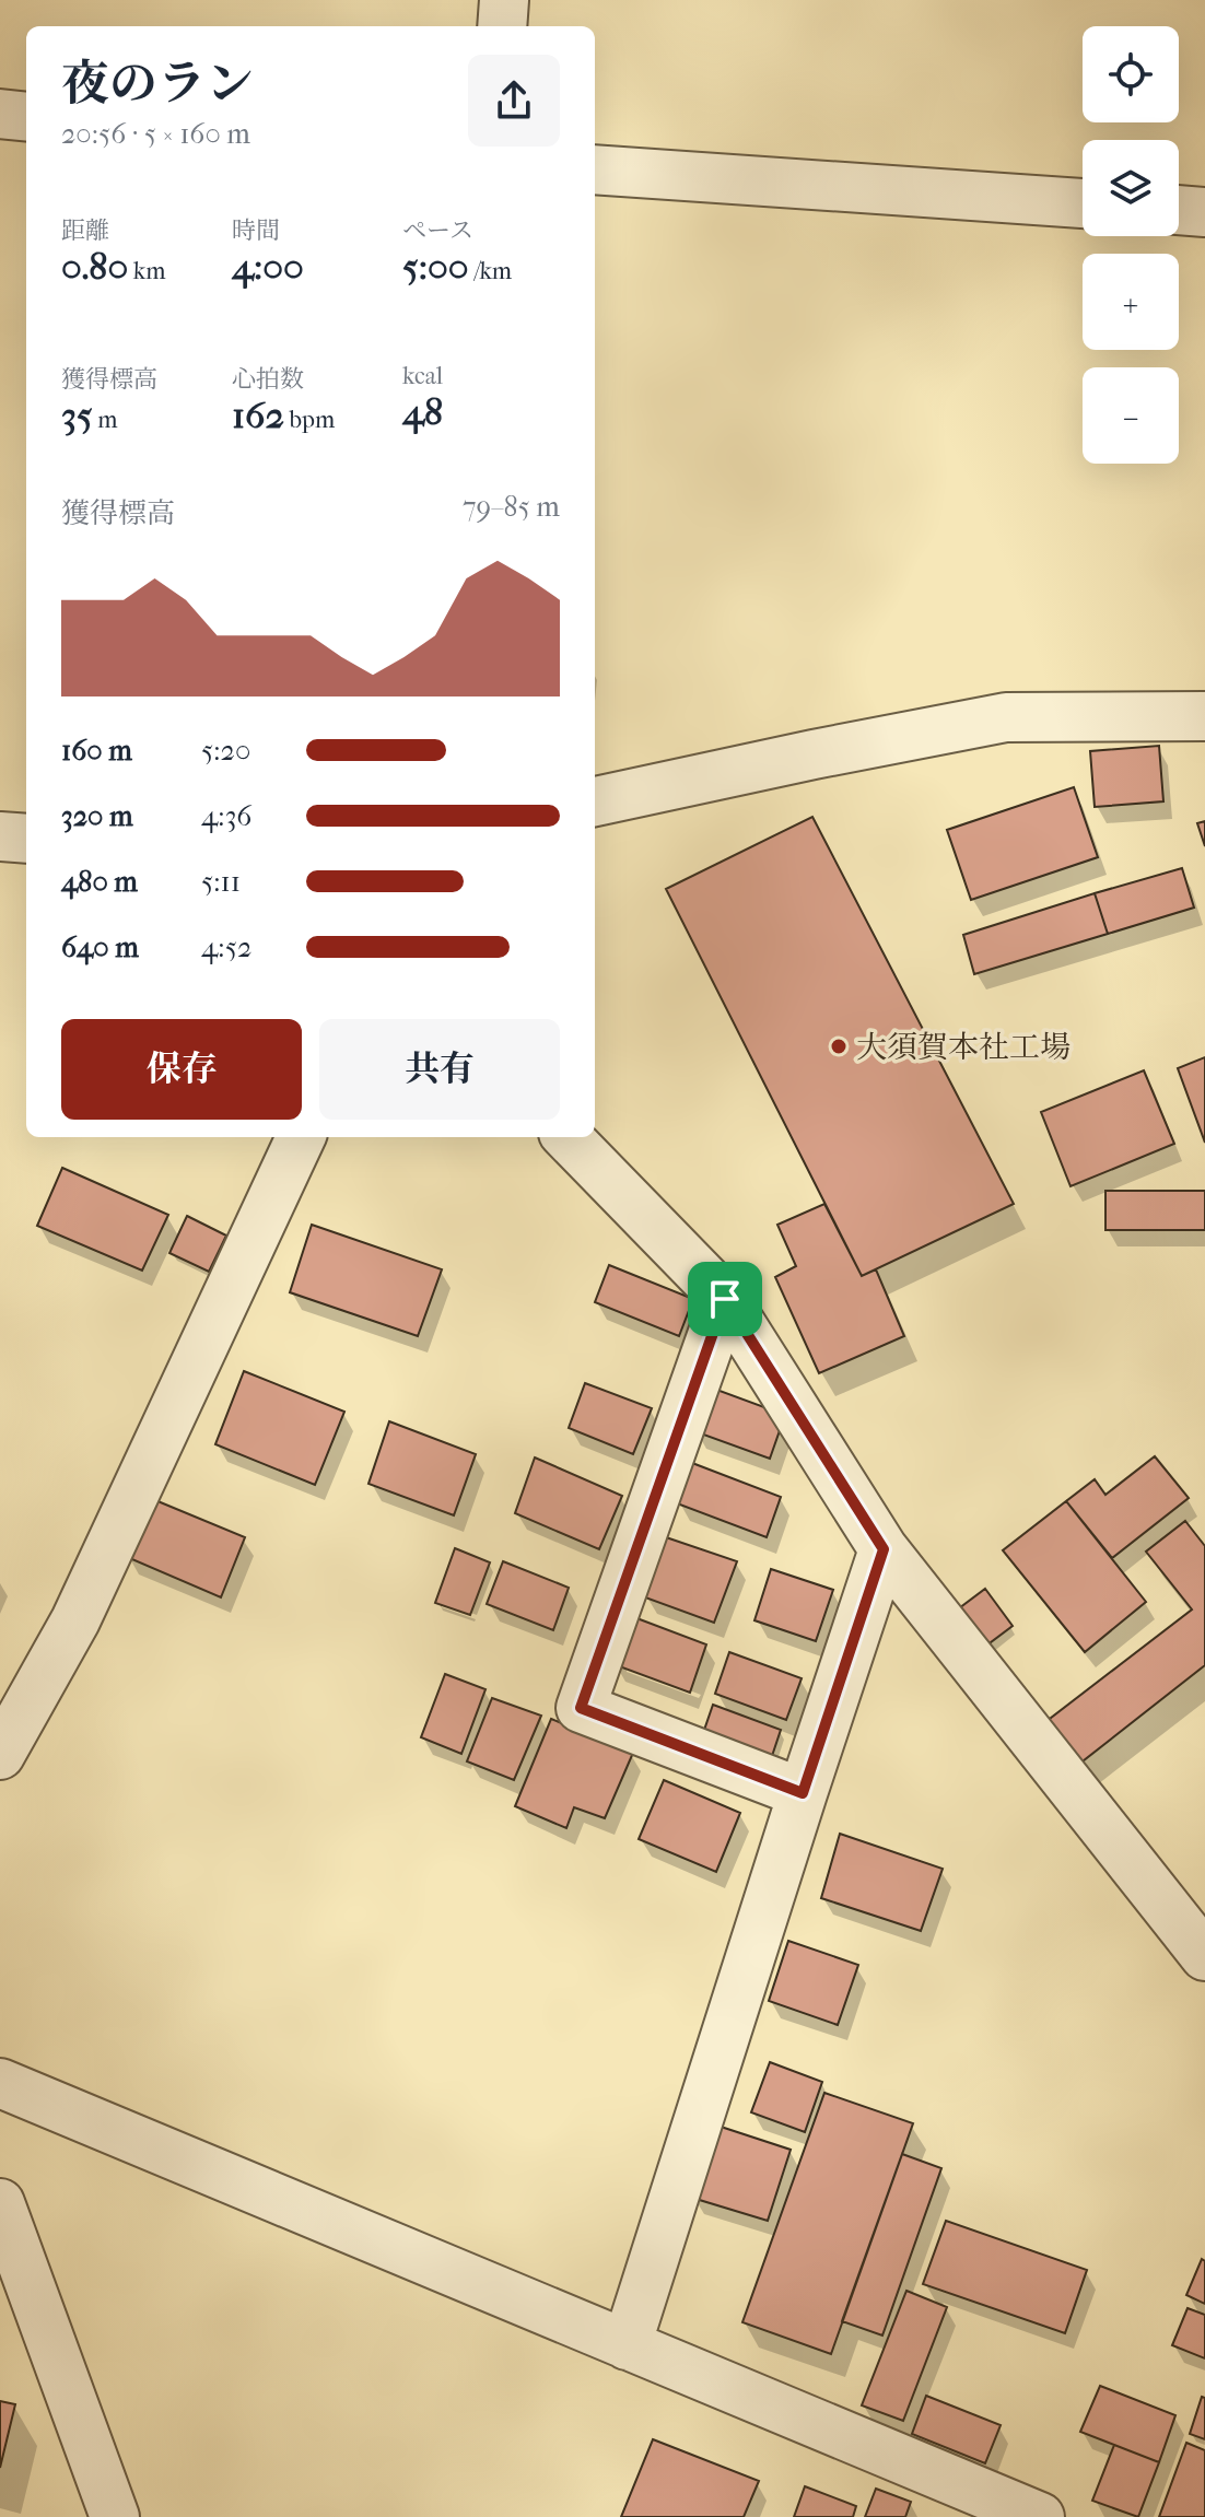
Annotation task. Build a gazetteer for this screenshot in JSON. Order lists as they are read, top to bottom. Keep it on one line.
{"places":["大須賀本社工場"],"page":{"map_buttons":["+","−"],"heading":["夜のラン","20:56 · 5 × 160 m"],"stats":[["距離","0.80 km"],["時間","4:00"],["ペース","5:00 /km"],["獲得標高","35 m"],["心拍数","162 bpm"],["kcal","48"]],"chart":["獲得標高","79–85 m"],"list":[{"name":"160 m","note":"5:20"},{"name":"320 m","note":"4:36"},{"name":"480 m","note":"5:11"},{"name":"640 m","note":"4:52"}],"buttons":["保存","共有"]}}
